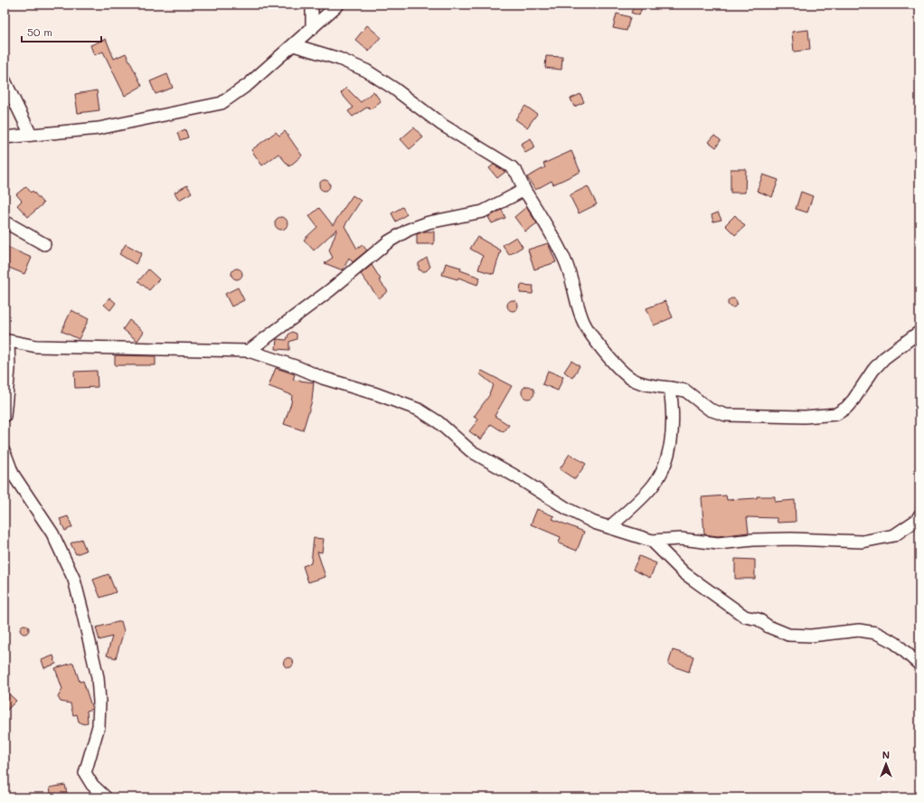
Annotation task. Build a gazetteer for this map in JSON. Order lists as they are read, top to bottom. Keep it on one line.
{"scale_bar":"50 m","north":"top"}
